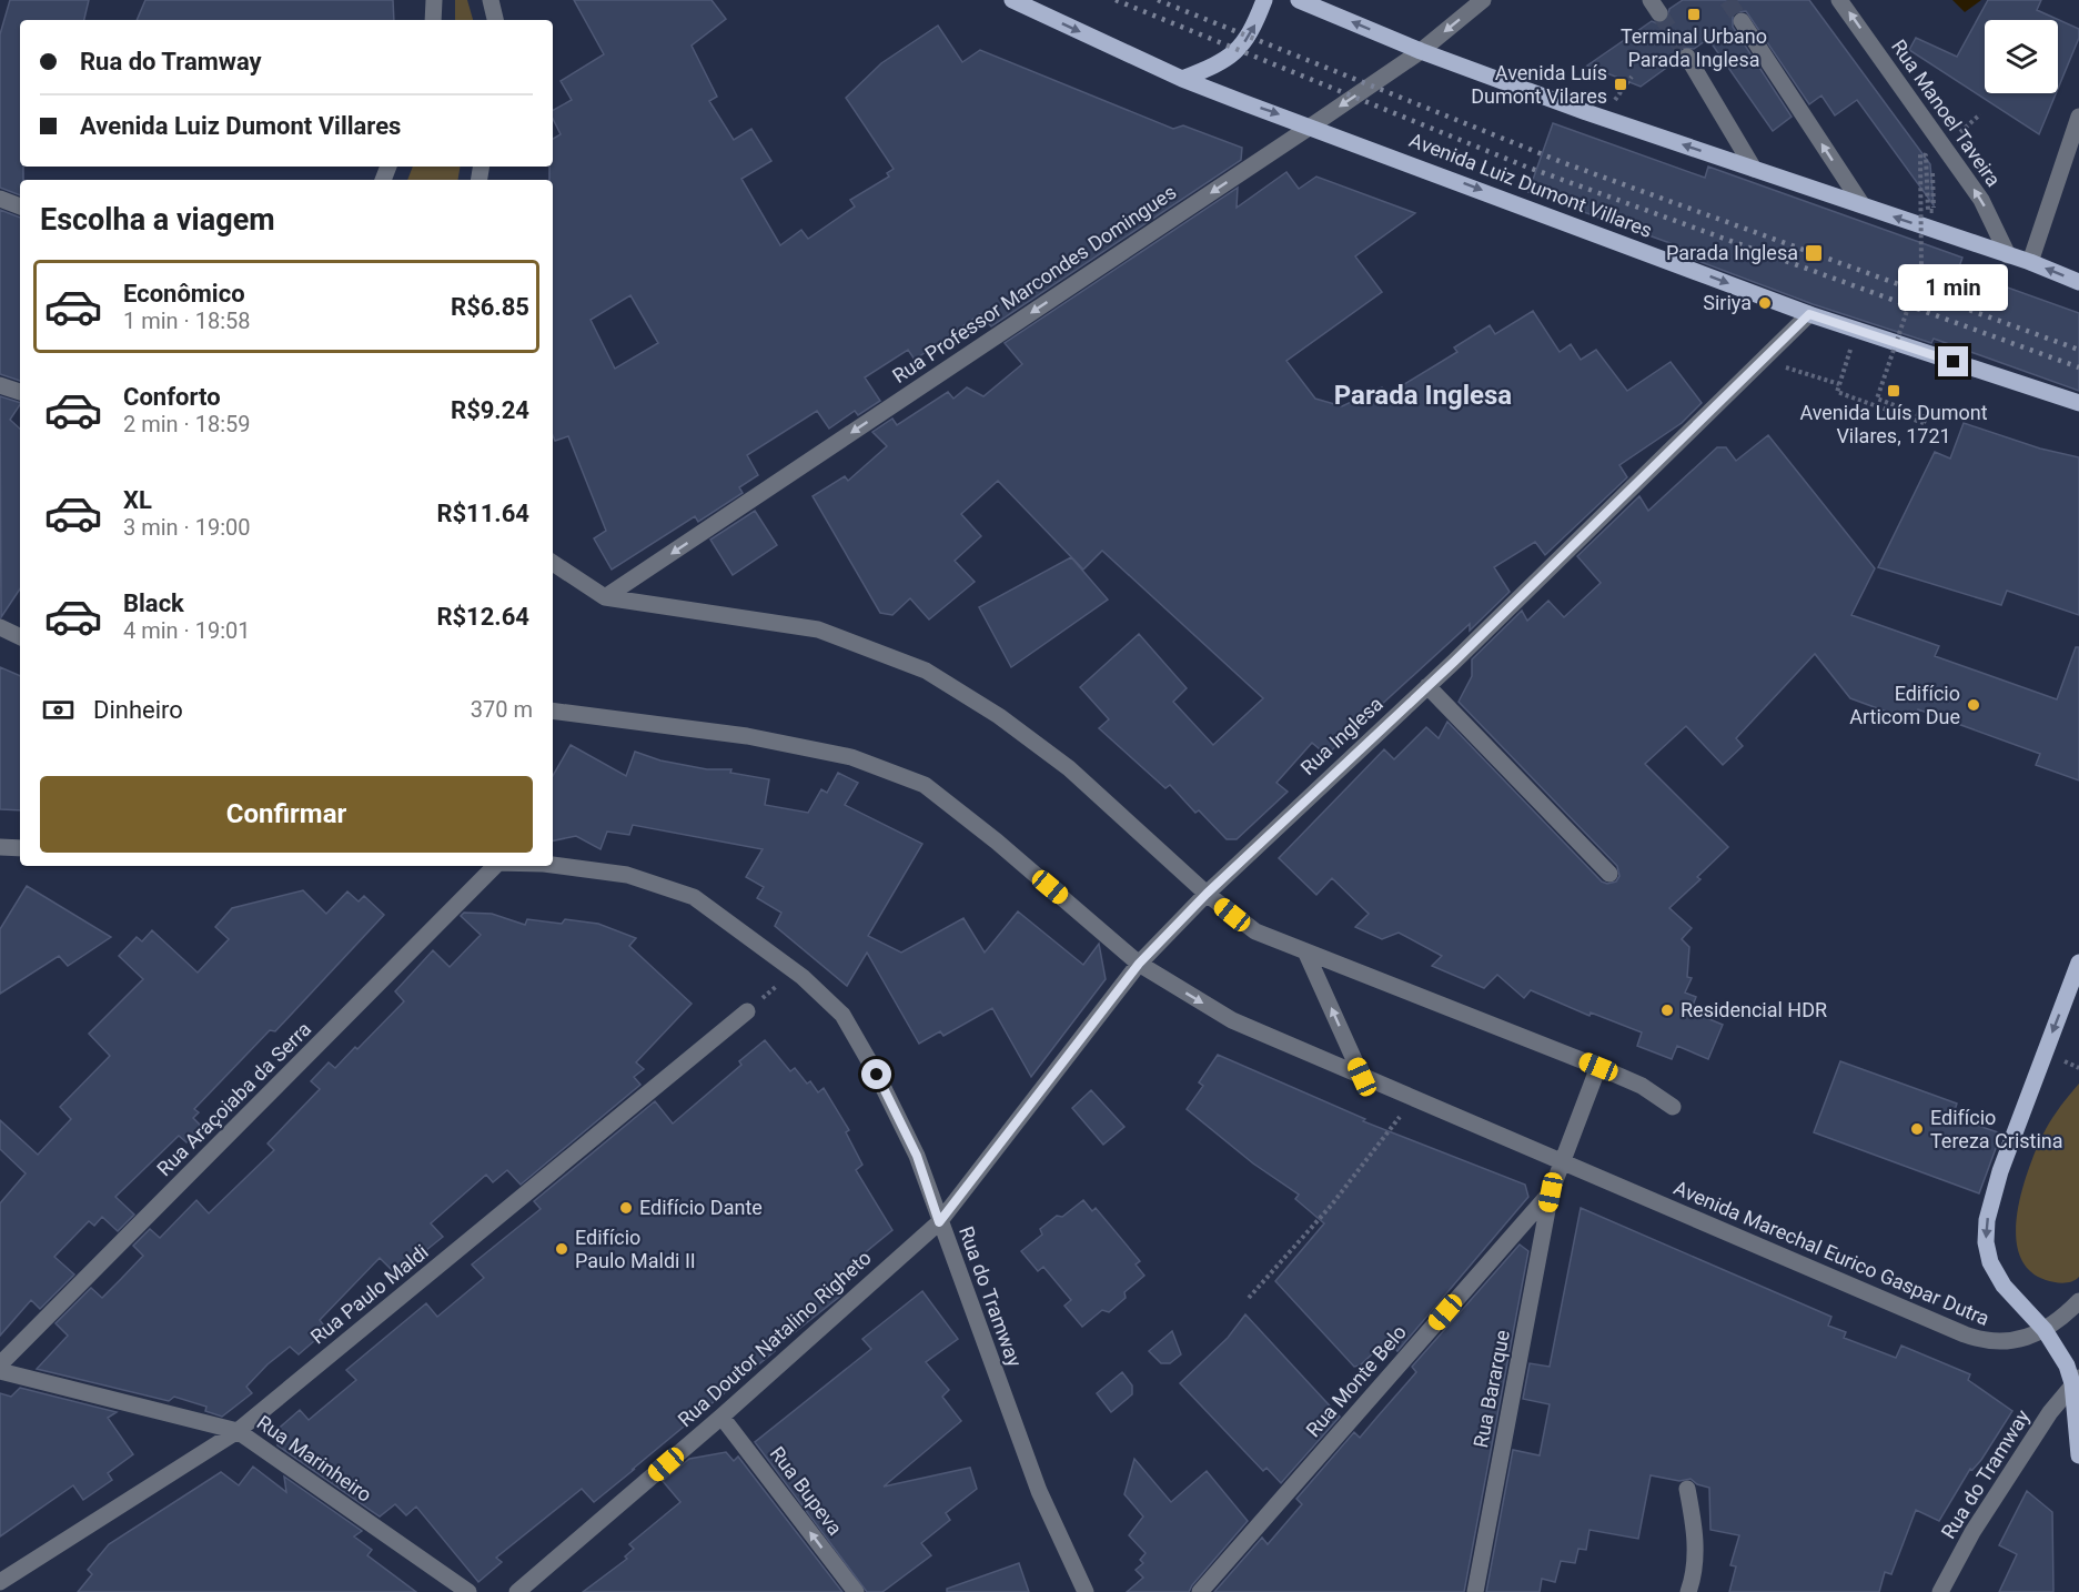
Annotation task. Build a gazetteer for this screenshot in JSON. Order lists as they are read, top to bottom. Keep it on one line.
{"streets":{"main road":["Avenida Luiz Dumont Villares"],"street":["Rua Manoel Taveira","Rua Professor Marcondes Domingues","Rua Inglesa","Rua Araçoiaba da Serra","Avenida Marechal Eurico Gaspar Dutra","Rua Paulo Maldi","Rua do Tramway","Rua Doutor Natalino Righeto","Rua Monte Belo","Rua Bararque","Rua Marinheiro","Rua Bupeva"]},"crossings":[["Avenida Luiz Dumont Villares","Rua Professor Marcondes Domingues"],["Avenida Luiz Dumont Villares","Rua Inglesa"],["Rua Inglesa","Avenida Marechal Eurico Gaspar Dutra"],["Rua Inglesa","Rua do Tramway"],["Rua Inglesa","Rua Doutor Natalino Righeto"],["Avenida Marechal Eurico Gaspar Dutra","Rua Monte Belo"],["Rua Paulo Maldi","Rua Marinheiro"],["Rua do Tramway","Rua Doutor Natalino Righeto"],["Rua Doutor Natalino Righeto","Rua Bupeva"],["Rua Monte Belo","Rua Bararque"]],"one_way":["Rua Professor Marcondes Domingues","Rua Bupeva"],"districts":["Parada Inglesa"],"places":{"transit":["Terminal Urbano Parada Inglesa","Avenida Luís Dumont Vilares","Parada Inglesa","Avenida Luís Dumont Vilares, 1721"],"other":["Siriya","Edifício Articom Due","Residencial HDR","Edifício Tereza Cristina","Edifício Dante","Edifício Paulo Maldi II"]},"page":{"banner":["Rua do Tramway","Avenida Luiz Dumont Villares"],"heading":"Escolha a viagem","list":[{"name":"Econômico","note":"1 min · 18:58","value":"R$6.85"},{"name":"Conforto","note":"2 min · 18:59","value":"R$9.24"},{"name":"XL","note":"3 min · 19:00","value":"R$11.64"},{"name":"Black","note":"4 min · 19:01","value":"R$12.64"}],"bubble":"1 min","pay":["Dinheiro","370 m"],"buttons":"Confirmar"}}
